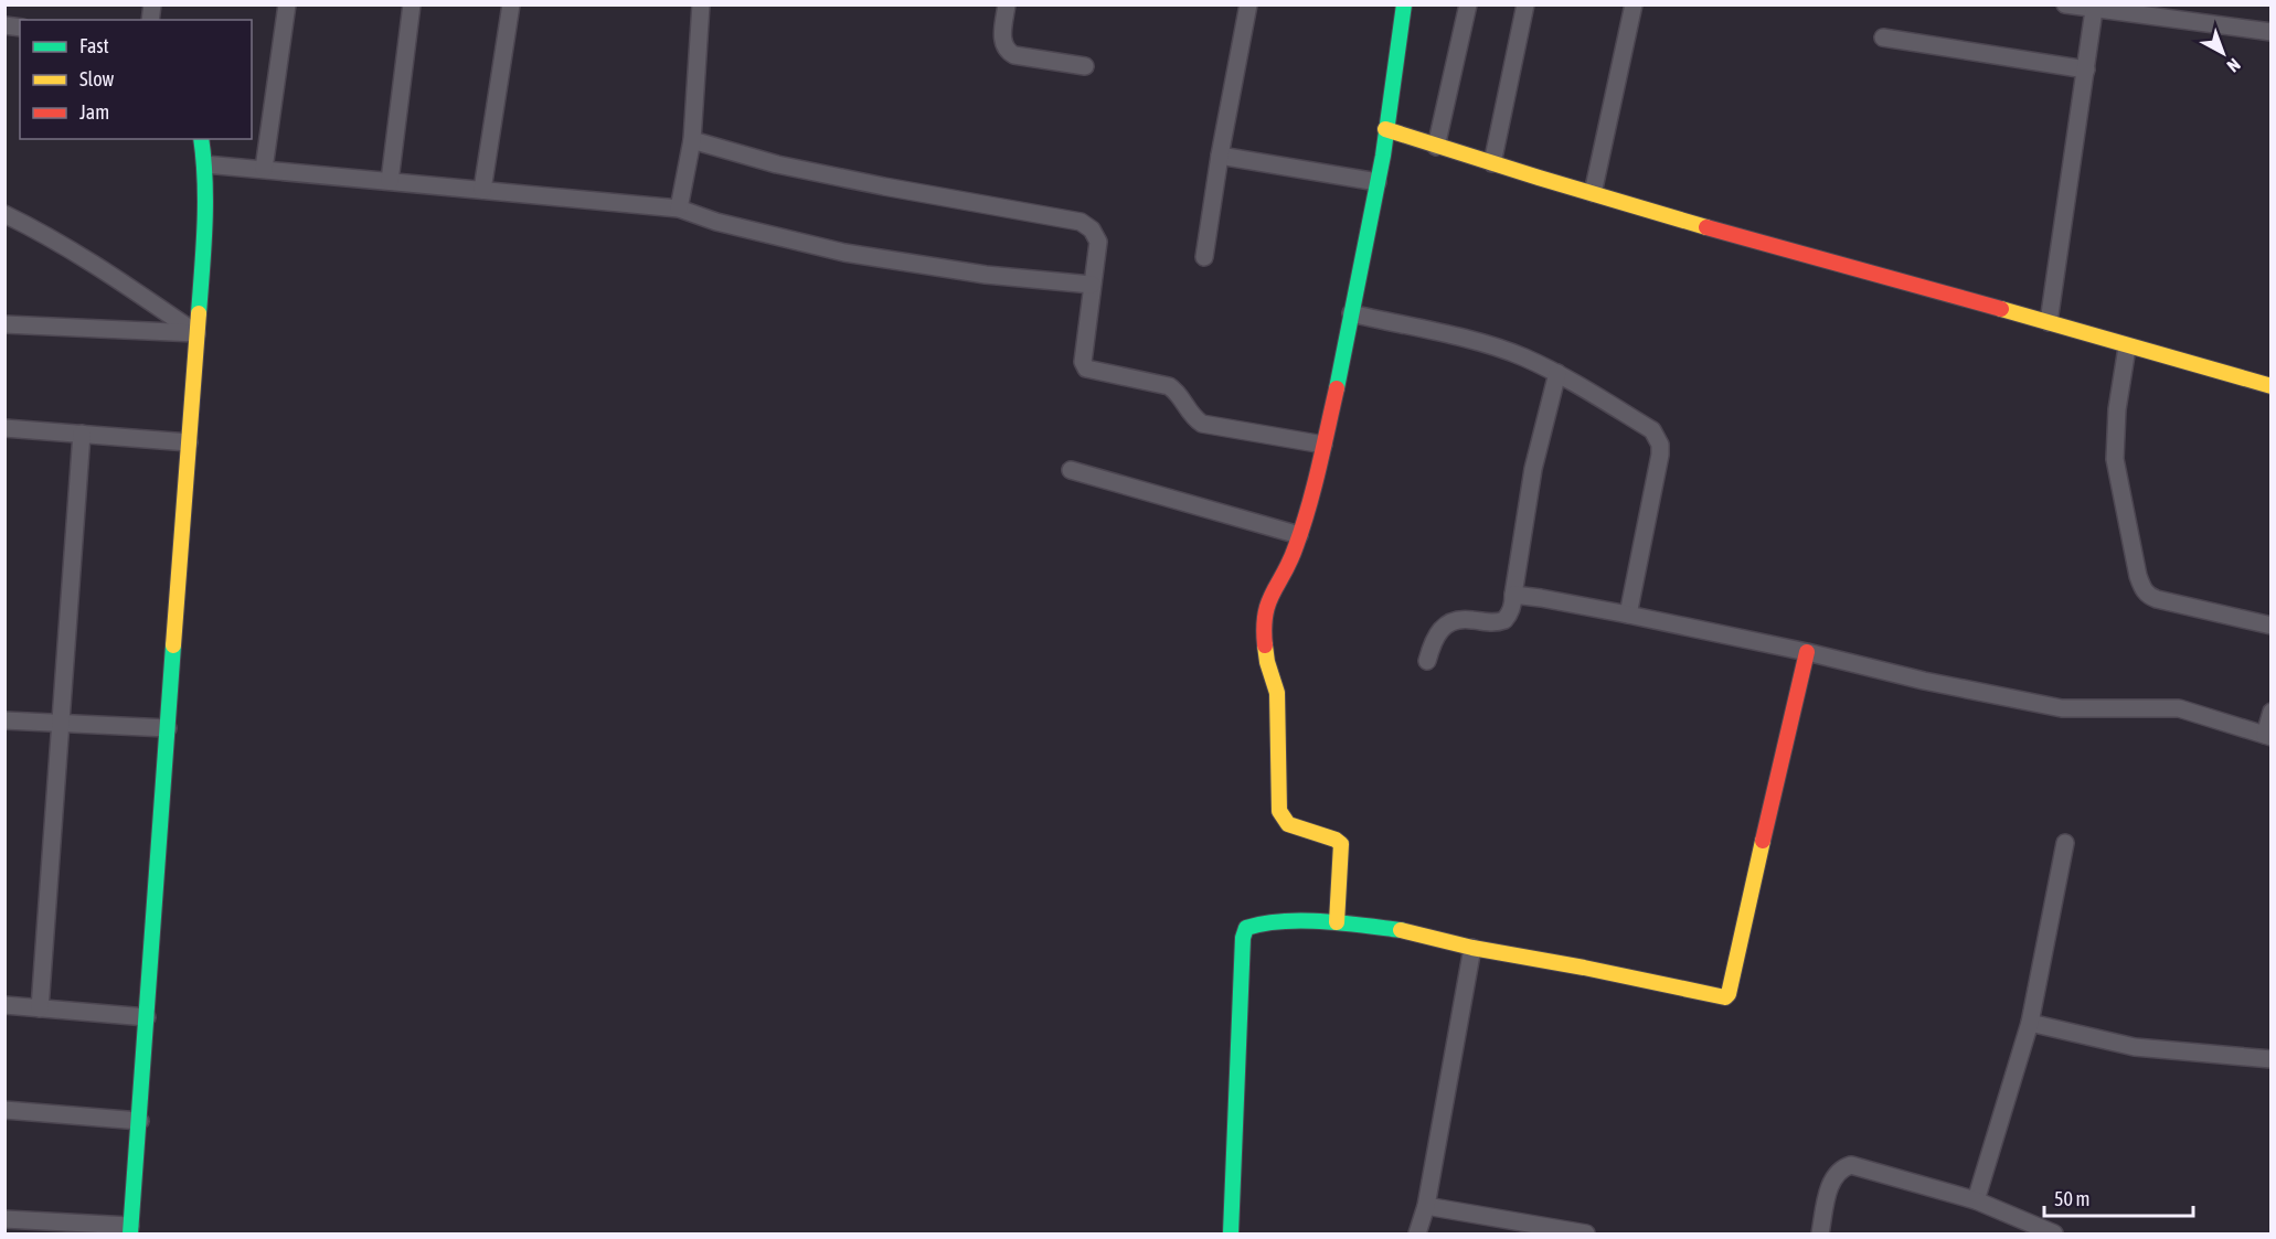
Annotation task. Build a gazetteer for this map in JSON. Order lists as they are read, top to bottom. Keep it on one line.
{"legend":["Fast","Slow","Jam"],"scale_bar":"50 m","north":"bottom right"}
